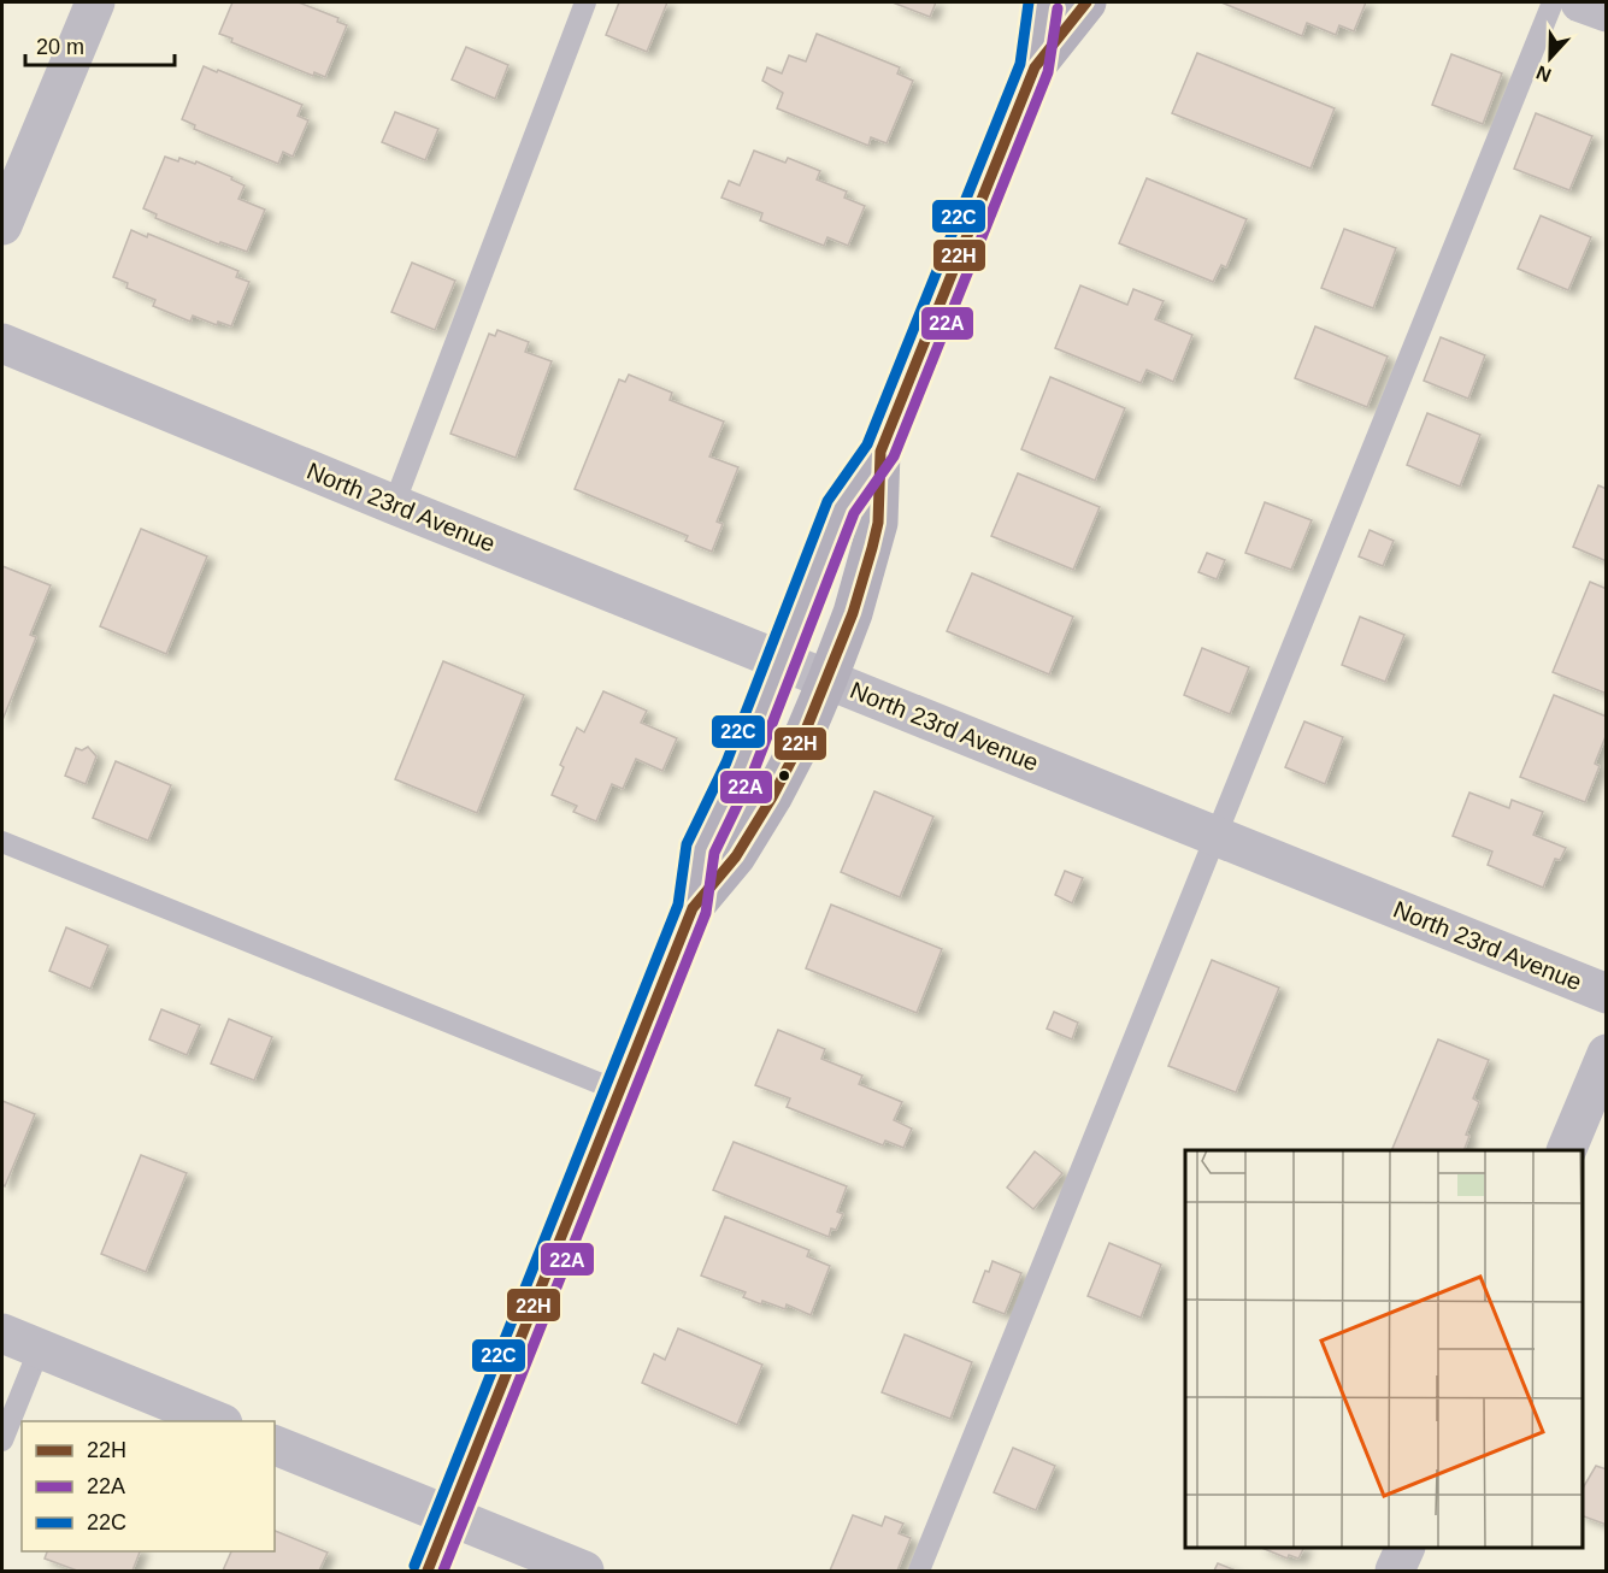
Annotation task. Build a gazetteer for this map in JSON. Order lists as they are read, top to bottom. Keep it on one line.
{"streets":{"street":["North 23rd Avenue"]},"lines":["transit line 22H","transit line 22C","transit line 22A"],"legend":["22H","22A","22C"],"scale_bar":"20 m","north":"bottom"}
